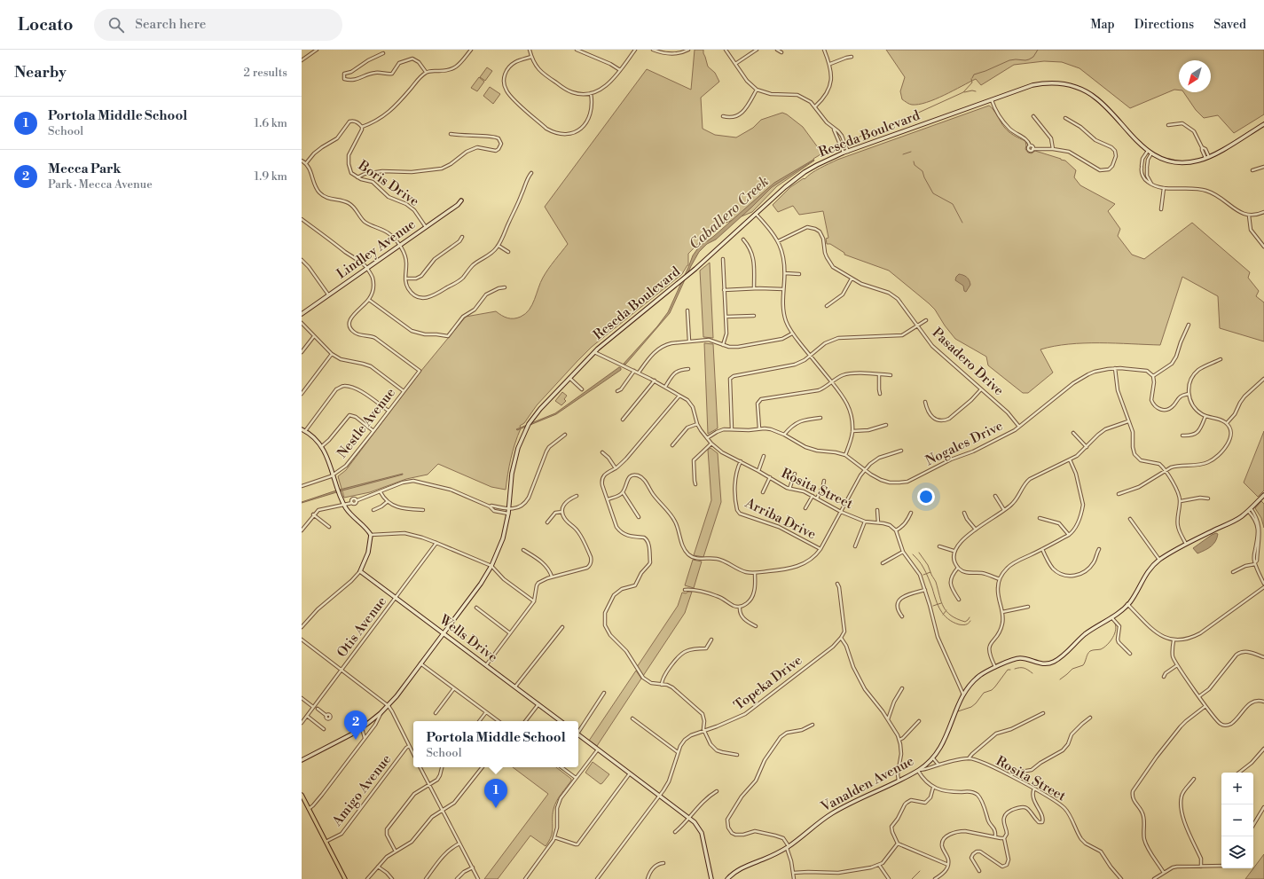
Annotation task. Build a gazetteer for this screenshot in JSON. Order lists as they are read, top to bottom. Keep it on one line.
{"streets":{"main road":["Reseda Boulevard","Lindley Avenue","Wells Drive","Vanalden Avenue"],"street":["Boris Drive","Pasadero Drive","Nestle Avenue","Nogales Drive","Rosita Street","Arriba Drive","Otis Avenue","Topeka Drive","Amigo Avenue"]},"crossings":[["Reseda Boulevard","Rosita Street"],["Reseda Boulevard","Wells Drive"],["Boris Drive","Lindley Avenue"],["Pasadero Drive","Nogales Drive"],["Nogales Drive","Rosita Street"],["Rosita Street","Arriba Drive"],["Otis Avenue","Wells Drive"]],"water":["Caballero Creek"],"north":"bottom left","page":{"header":"Locato","search":"Search here","nav":["Map","Directions","Saved"],"heading":["Nearby","2 results"],"list":[{"mark":"1","name":"Portola Middle School","note":"School","value":"1.6 km"},{"mark":"2","name":"Mecca Park","note":"Park · Mecca Avenue","value":"1.9 km"}],"pins":["2","1"],"popup":["Portola Middle School","School"],"map_buttons":["+","−"]}}
